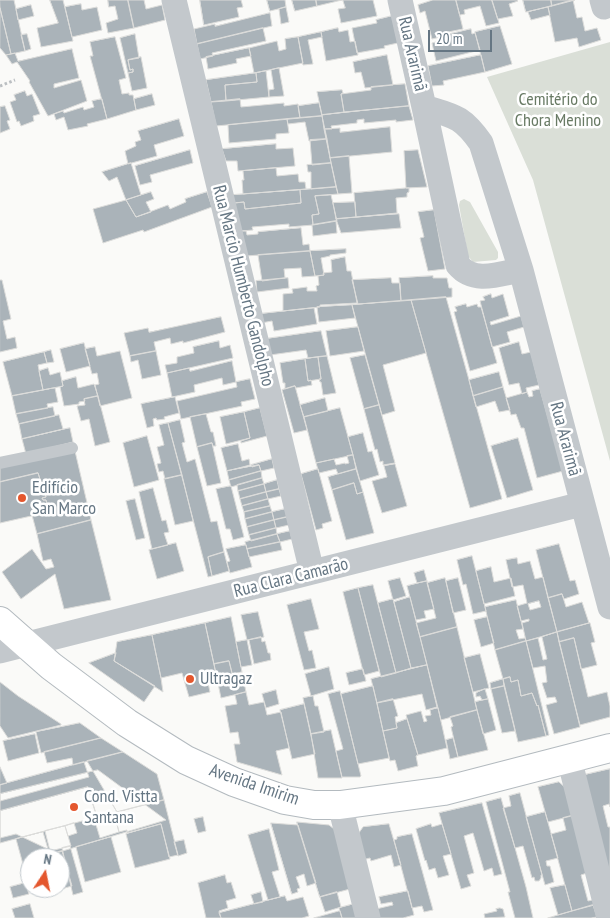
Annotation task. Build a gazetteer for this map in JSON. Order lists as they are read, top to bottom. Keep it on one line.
{"streets":{"main road":["Avenida Imirim"],"street":["Rua Ararimã","Rua Marcio Humberto Gandolpho","Rua Clara Camarão"]},"crossings":[["Rua Ararimã","Rua Clara Camarão"],["Rua Marcio Humberto Gandolpho","Rua Clara Camarão"],["Rua Clara Camarão","Avenida Imirim"]],"parks":["Cemitério do Chora Menino"],"places":["Edifício San Marco","Ultragaz","Cond. Vistta Santana"],"scale_bar":"20 m","north":"top"}
